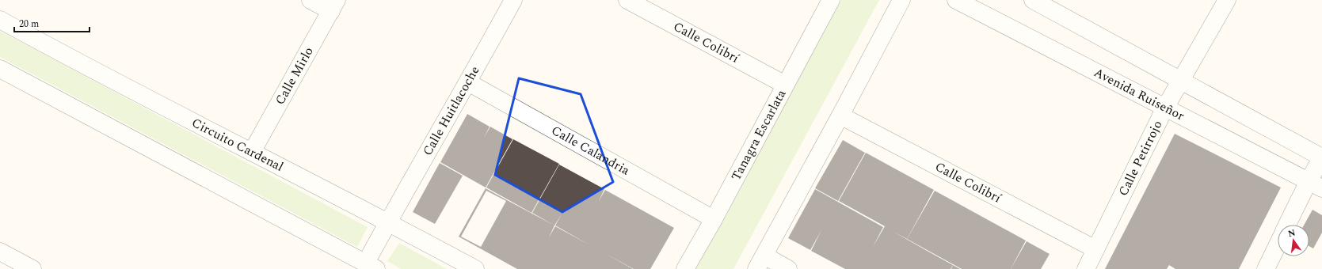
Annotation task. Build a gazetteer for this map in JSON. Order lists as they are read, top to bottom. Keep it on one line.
{"streets":{"street":["Calle Colibrí","Calle Mirlo","Avenida Ruiseñor","Calle Huitlacoche","Tanagra Escarlata","Circuito Cardenal","Calle Calandria","Calle Petirrojo"]},"crossings":[["Calle Colibrí","Tanagra Escarlata"],["Calle Colibrí","Calle Petirrojo"],["Calle Mirlo","Circuito Cardenal"],["Avenida Ruiseñor","Calle Petirrojo"],["Calle Huitlacoche","Circuito Cardenal"],["Calle Huitlacoche","Calle Calandria"],["Tanagra Escarlata","Calle Calandria"]],"scale_bar":"20 m","north":"top"}
